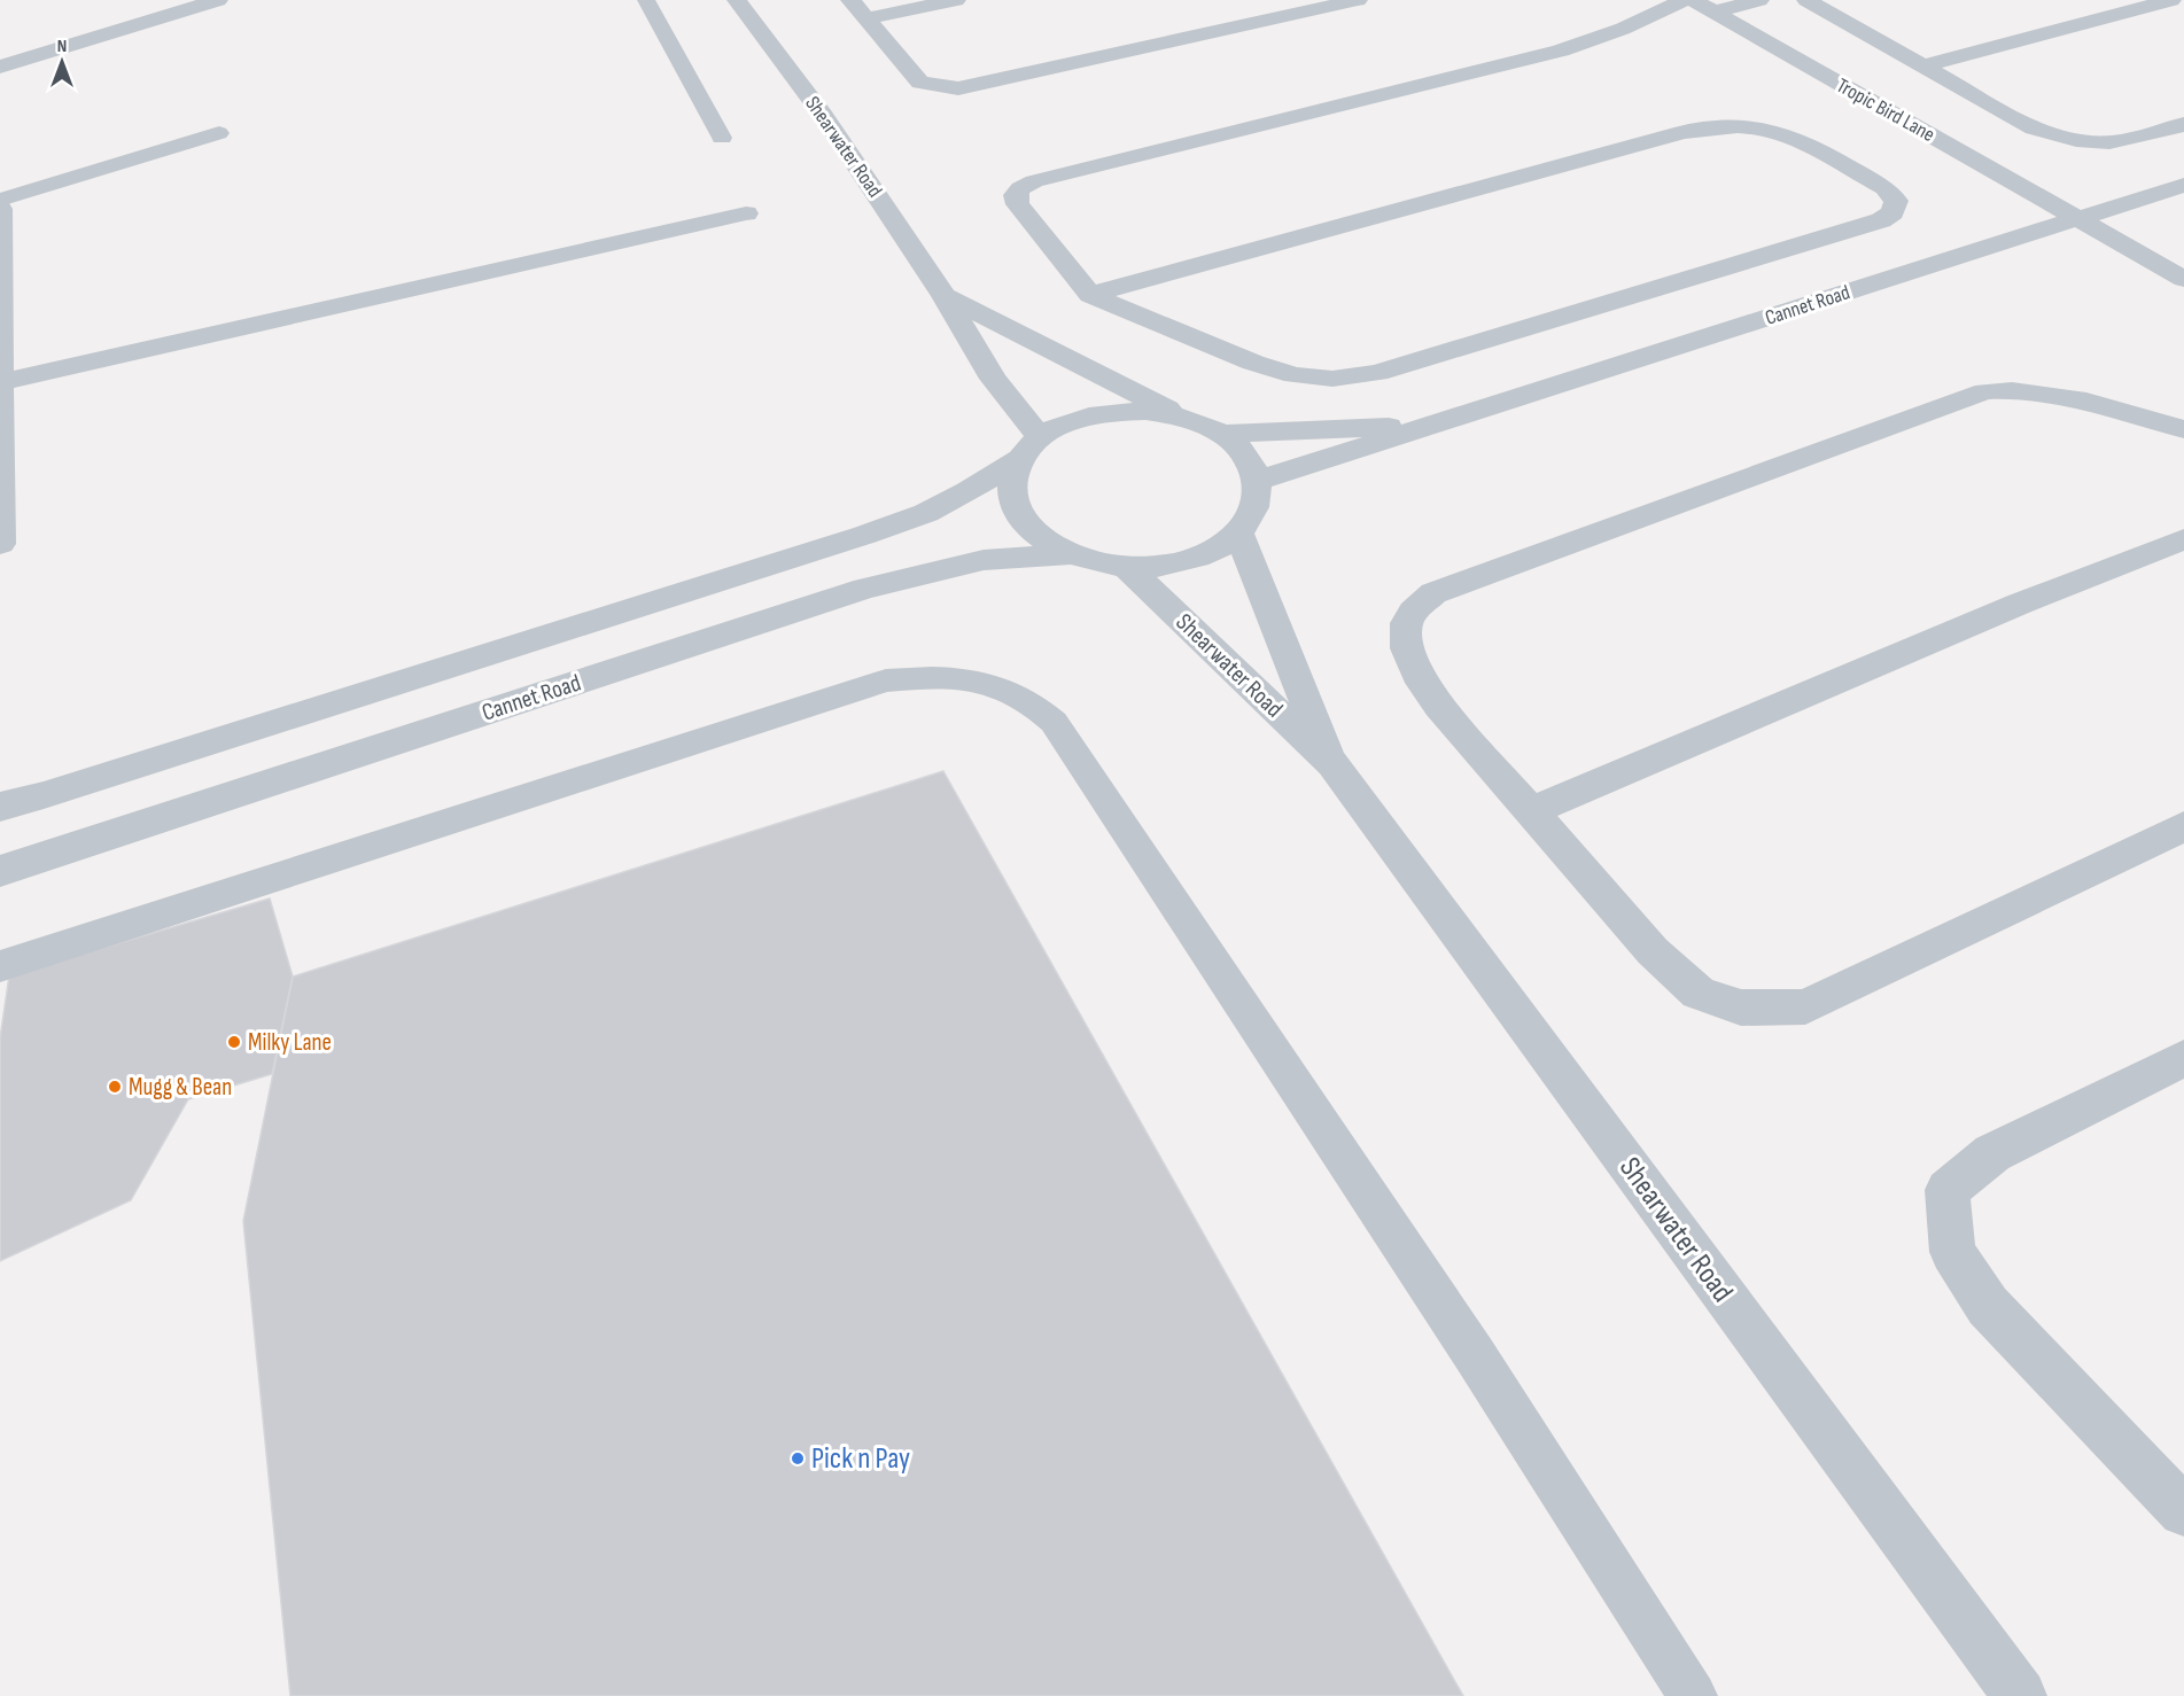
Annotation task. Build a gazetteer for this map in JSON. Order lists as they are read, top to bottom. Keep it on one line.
{"streets":{"street":["Tropic Bird Lane","Shearwater Road","Cannet Road"]},"crossings":[["Tropic Bird Lane","Cannet Road"],["Shearwater Road","Cannet Road"]],"places":["Milky Lane","Mugg & Bean","Pick n Pay"],"north":"top"}
